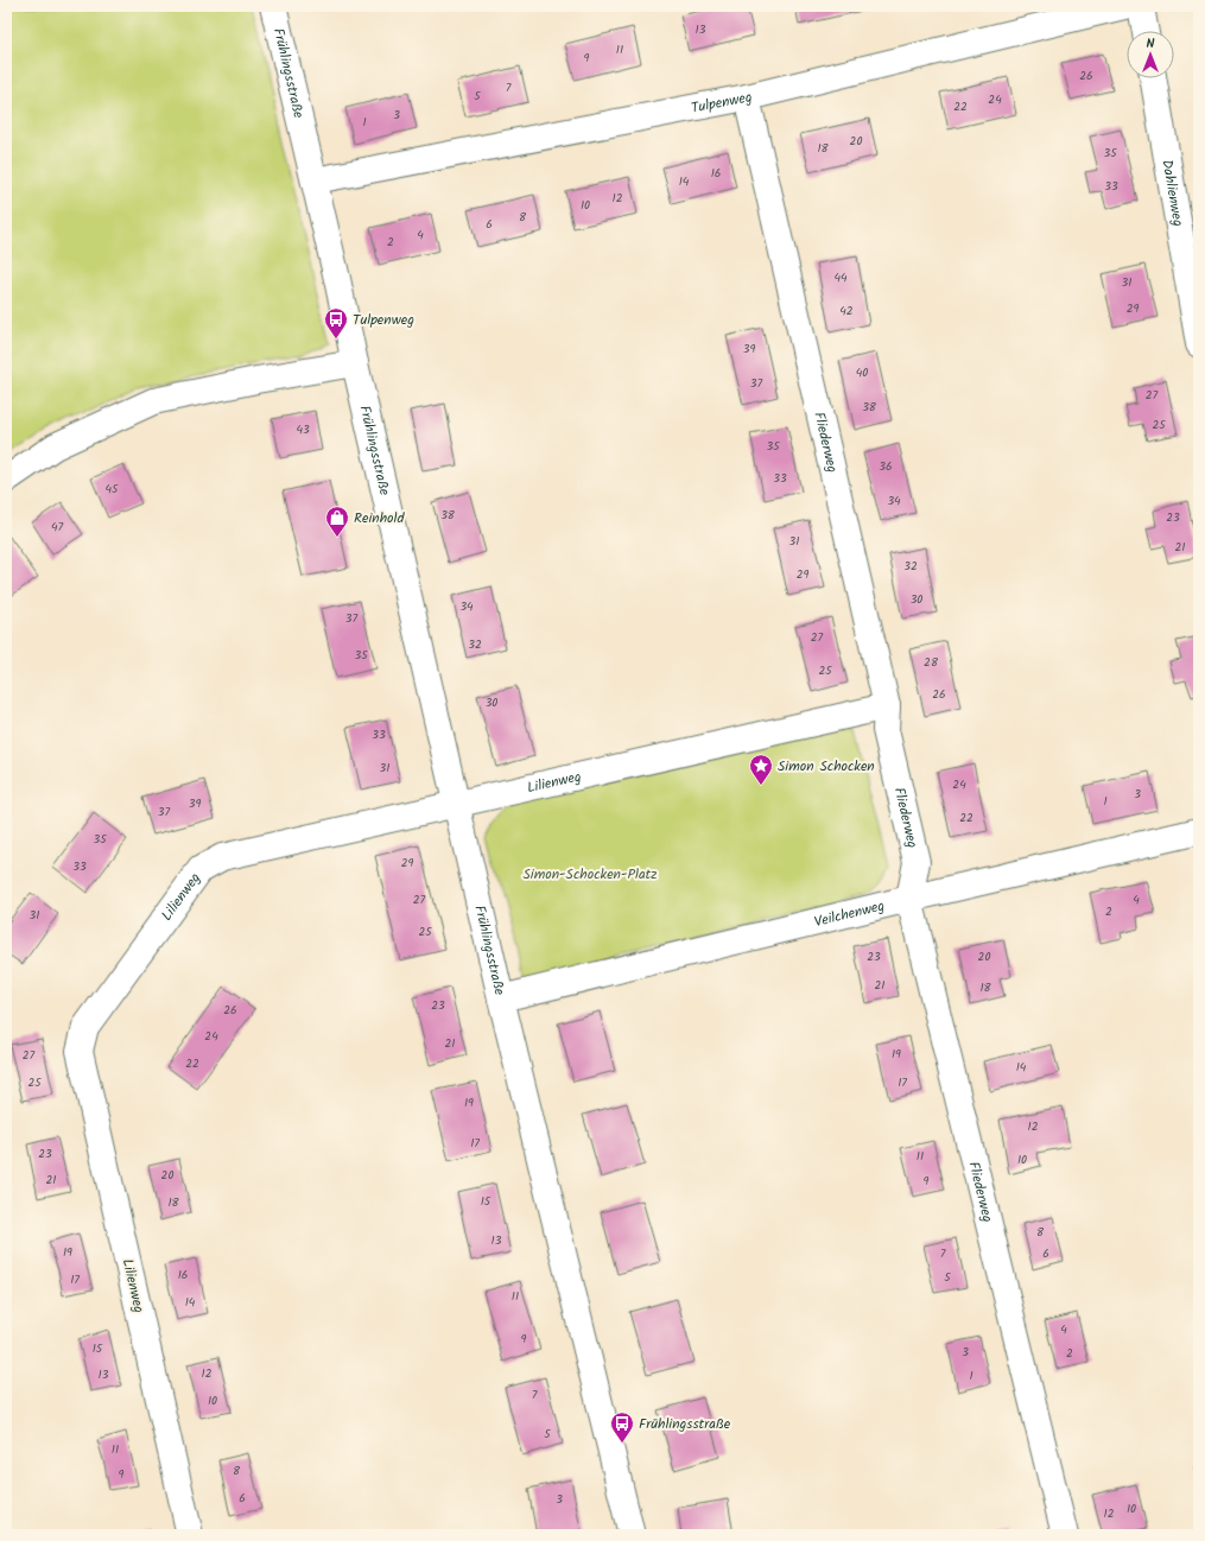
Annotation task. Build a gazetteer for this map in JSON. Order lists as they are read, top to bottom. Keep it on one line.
{"streets":{"street":["Frühlingsstraße","Tulpenweg","Dahlienweg","Fliederweg","Lilienweg","Veilchenweg"]},"crossings":[["Frühlingsstraße","Tulpenweg"],["Frühlingsstraße","Lilienweg"],["Frühlingsstraße","Veilchenweg"],["Tulpenweg","Fliederweg"],["Fliederweg","Lilienweg"],["Fliederweg","Veilchenweg"]],"parks":["Simon-Schocken-Platz"],"places":{"bus stop":["Tulpenweg","Frühlingsstraße"],"shop":["Reinhold"],"place":["Simon Schocken"]},"house_numbers":["13","11","9","26","7","5","24","22","3","1","20","18","35","16","14","33","12","10","8","6","4","2","44","31","29","42","39","40","37","27","38","25","43","35","36","33","45","34","38","23","47","31","21","32","29","30","34","37","27","32","35","28","25","26","30","33","31","24","3","1","39","37","22","35","29","33","27","4","2","31","25","23","20","21","18","23","26","24","21","19","27","22","14","25","17","19","12","17","23","11","10","20","21","9","15","18","8","13","19","7","6","16","5","17","11","14","4","9","15","3","2","12","13","1","7","10","5","11","8","9","6","3","10","12"],"north":"top"}
